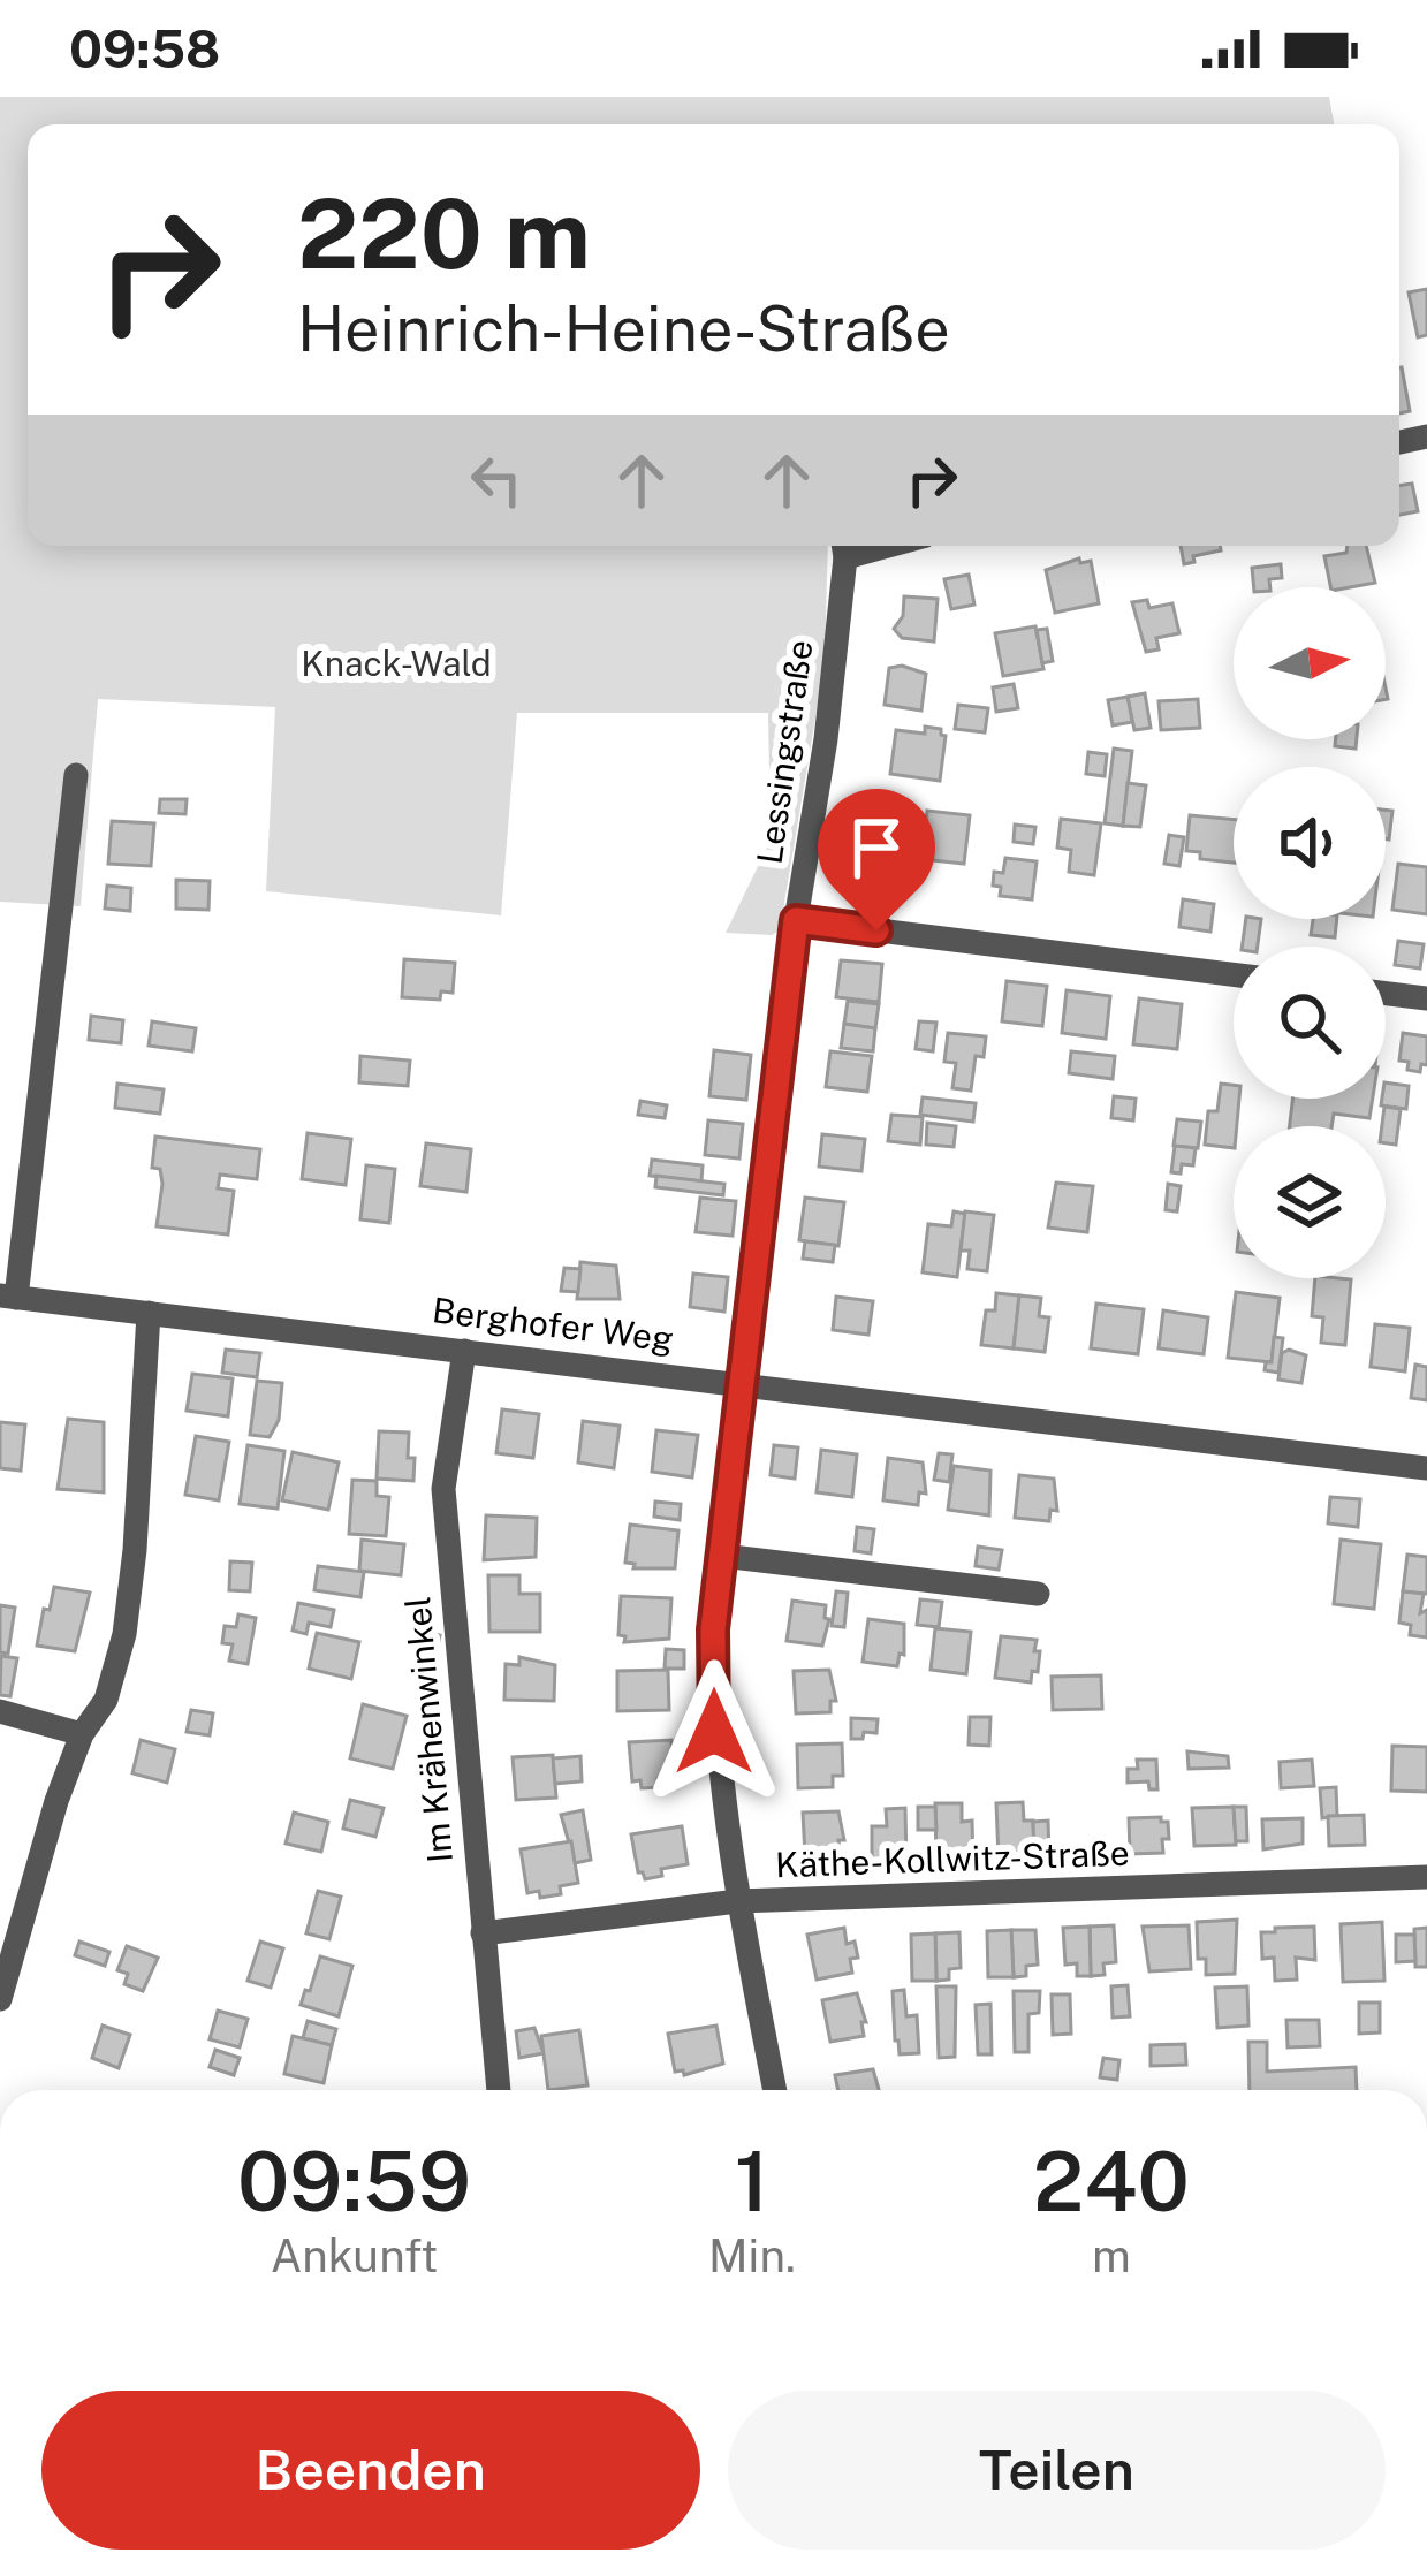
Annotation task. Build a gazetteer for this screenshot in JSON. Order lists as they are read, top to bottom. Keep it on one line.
{"streets":{"street":["Lessingstraße","Berghofer Weg","Im Krähenwinkel","Käthe-Kollwitz-Straße"]},"crossings":[["Lessingstraße","Berghofer Weg"],["Lessingstraße","Käthe-Kollwitz-Straße"],["Berghofer Weg","Im Krähenwinkel"],["Im Krähenwinkel","Käthe-Kollwitz-Straße"]],"parks":["Knack-Wald"],"north":"right","page":{"status":"09:58","turn":["220 m","Heinrich-Heine-Straße"],"eta":["09:59","Ankunft","1","Min.","240","m"],"buttons":["Beenden","Teilen"]}}
